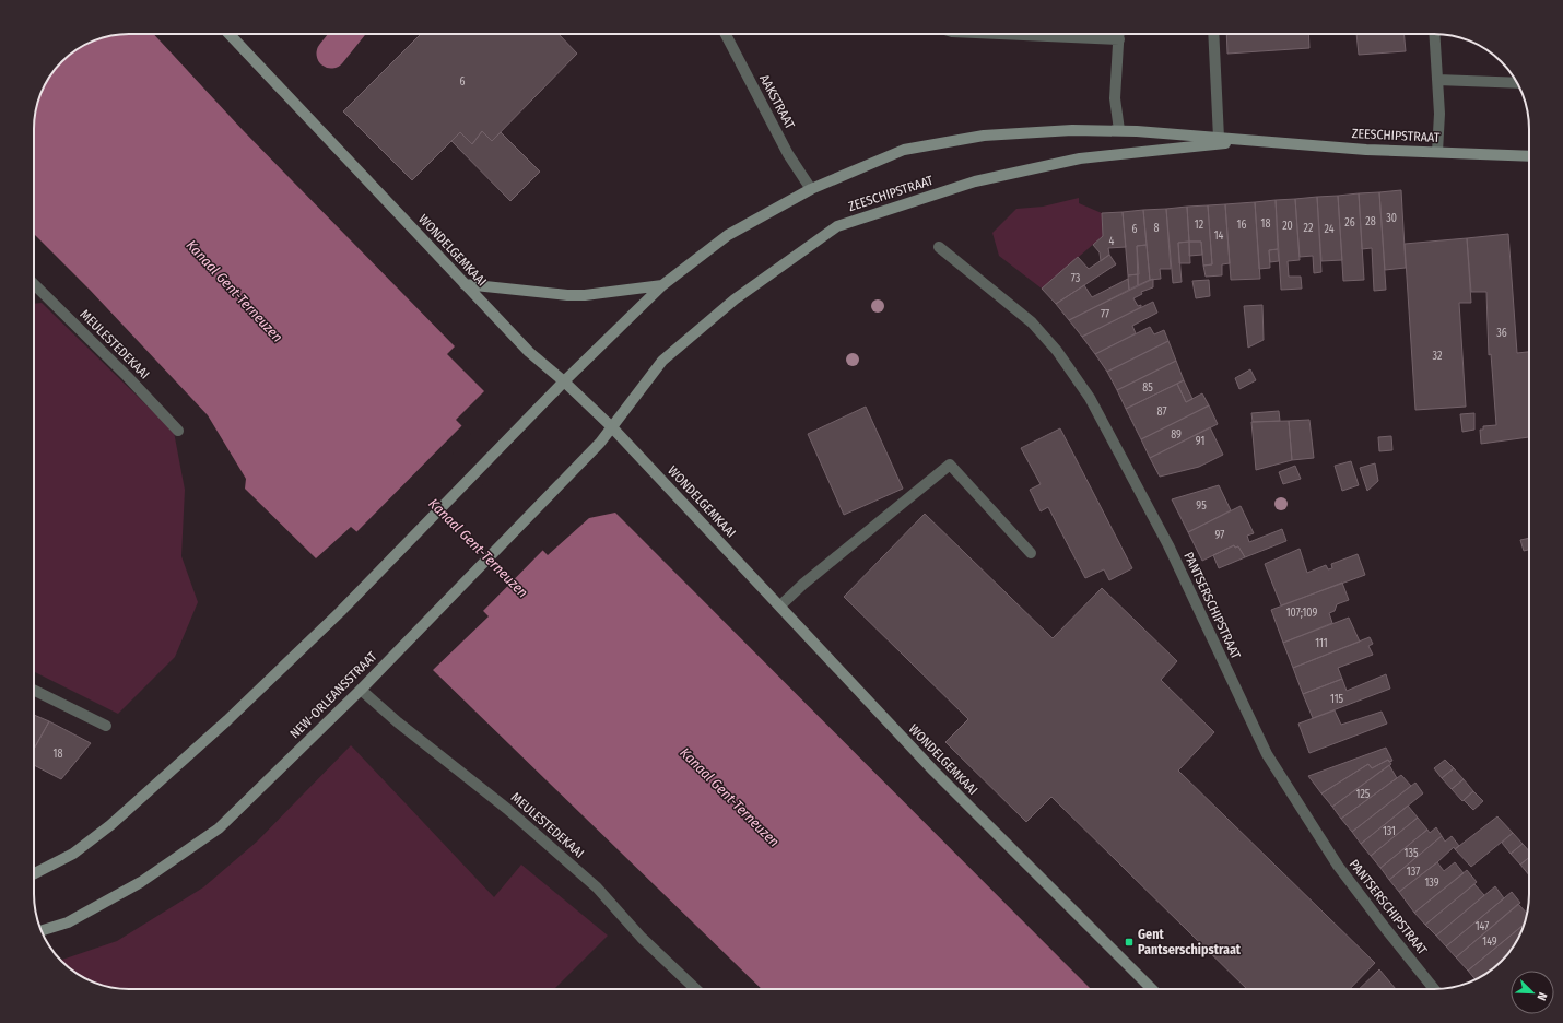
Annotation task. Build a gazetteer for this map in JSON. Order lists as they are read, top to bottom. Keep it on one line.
{"streets":{"main road":["ZEESCHIPSTRAAT","WONDELGEMKAAI","NEW-ORLEANSSTRAAT"],"street":["AAKSTRAAT","MEULESTEDEKAAI","PANTSERSCHIPSTRAAT"]},"crossings":[["AAKSTRAAT","ZEESCHIPSTRAAT"],["ZEESCHIPSTRAAT","WONDELGEMKAAI"],["ZEESCHIPSTRAAT","NEW-ORLEANSSTRAAT"],["WONDELGEMKAAI","NEW-ORLEANSSTRAAT"],["MEULESTEDEKAAI","NEW-ORLEANSSTRAAT"]],"water":["Kanaal Gent-Terneuzen"],"places":{"transit":["Gent Pantserschipstraat"]},"house_numbers":["6","30","28","26","18","12","16","20","8","22","6","24","14","4","73","77","36","32","85","87","89","91","95","97","107;109","111","115","18","125","131","135","137","139","147","149"],"north":"bottom right"}
